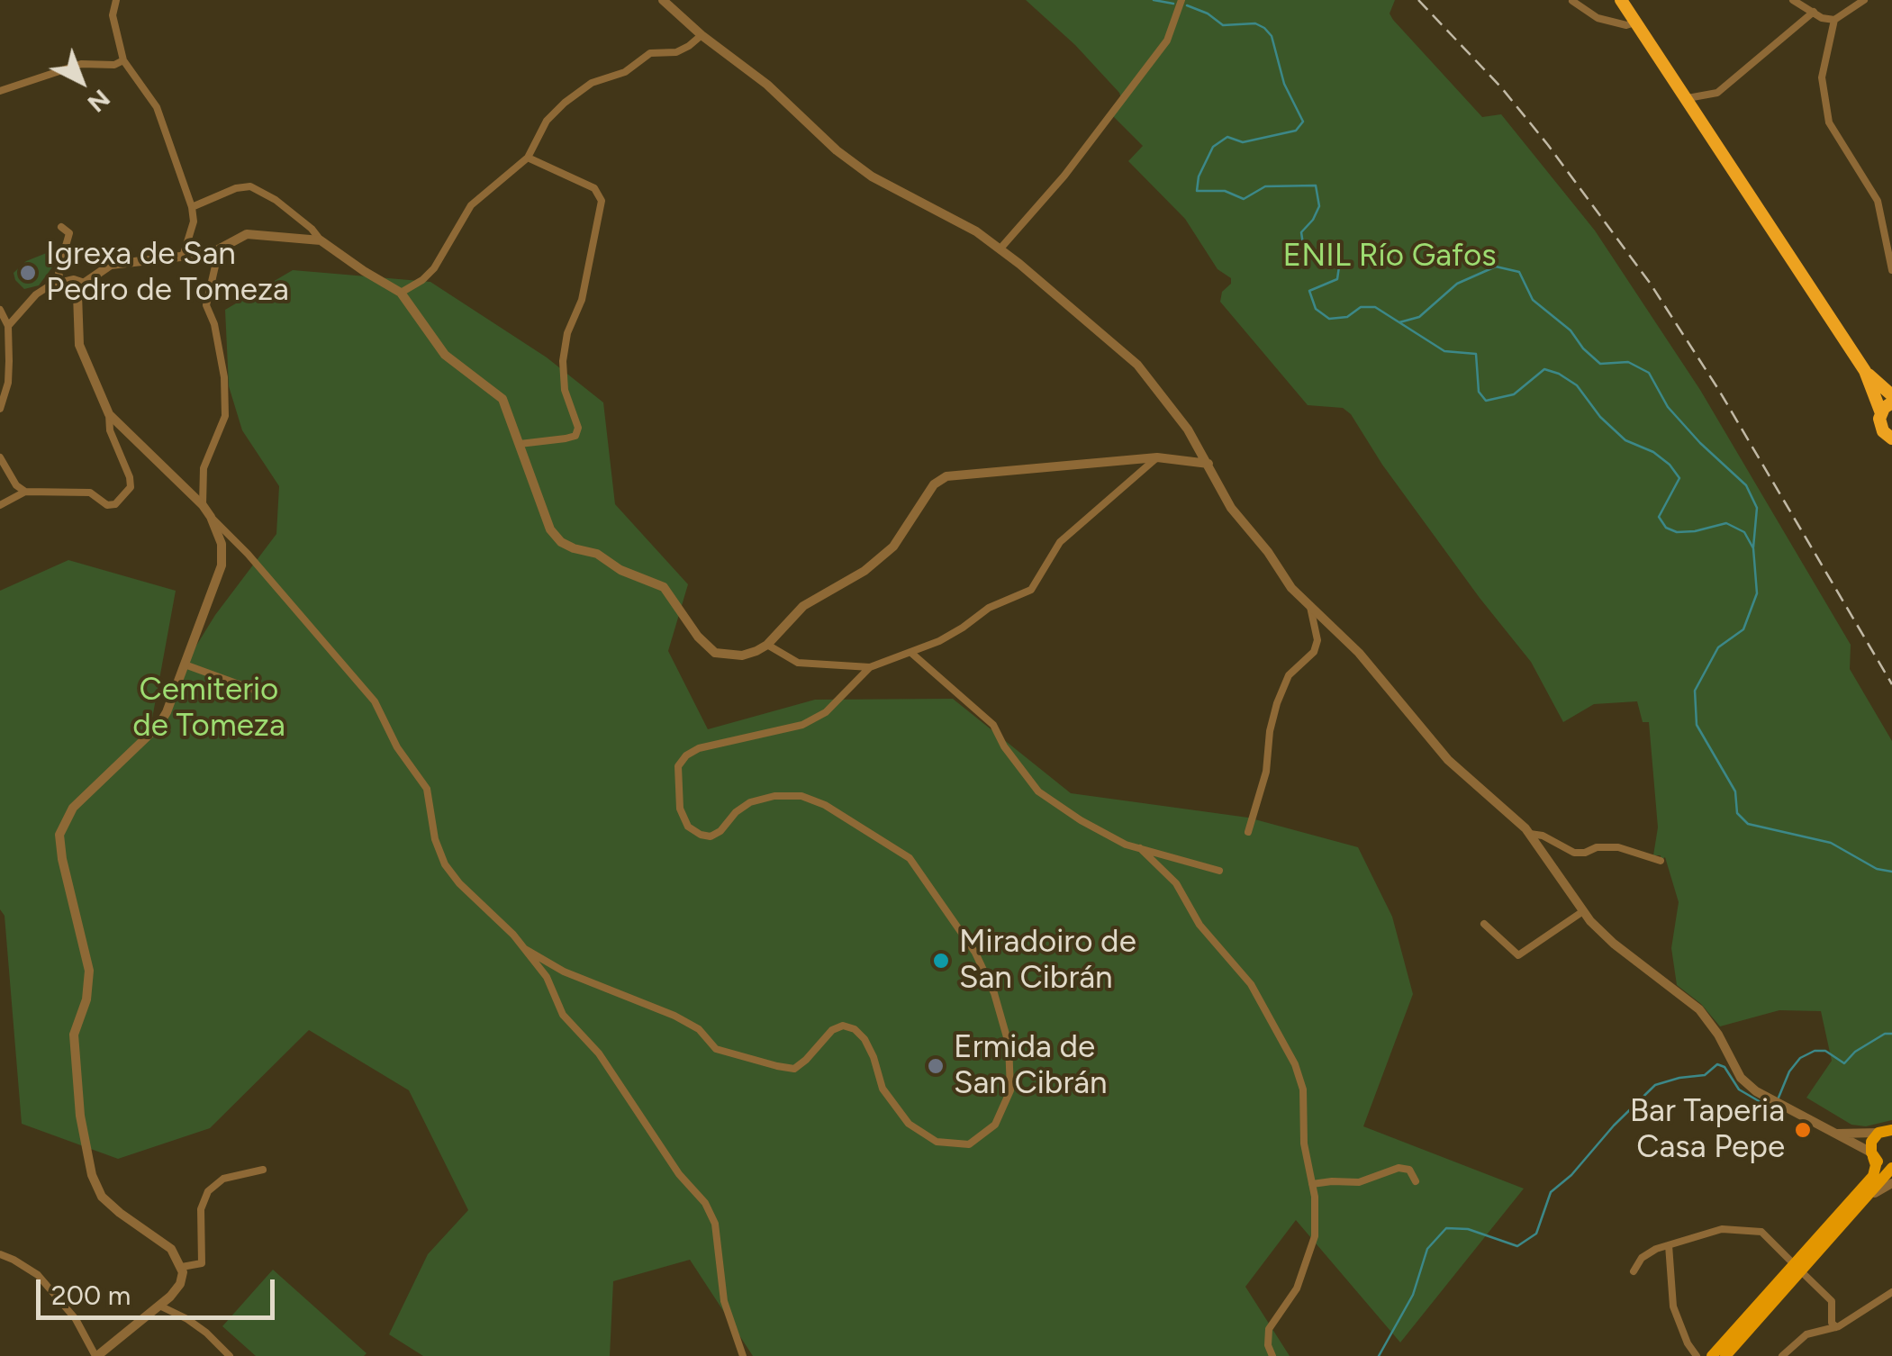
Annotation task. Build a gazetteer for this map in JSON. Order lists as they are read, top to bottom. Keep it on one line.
{"parks":["ENIL Río Gafos","Cemiterio de Tomeza"],"places":["Igrexa de San Pedro de Tomeza","Miradoiro de San Cibrán","Ermida de San Cibrán","Bar Taperia Casa Pepe"],"scale_bar":"200 m","north":"bottom right"}
